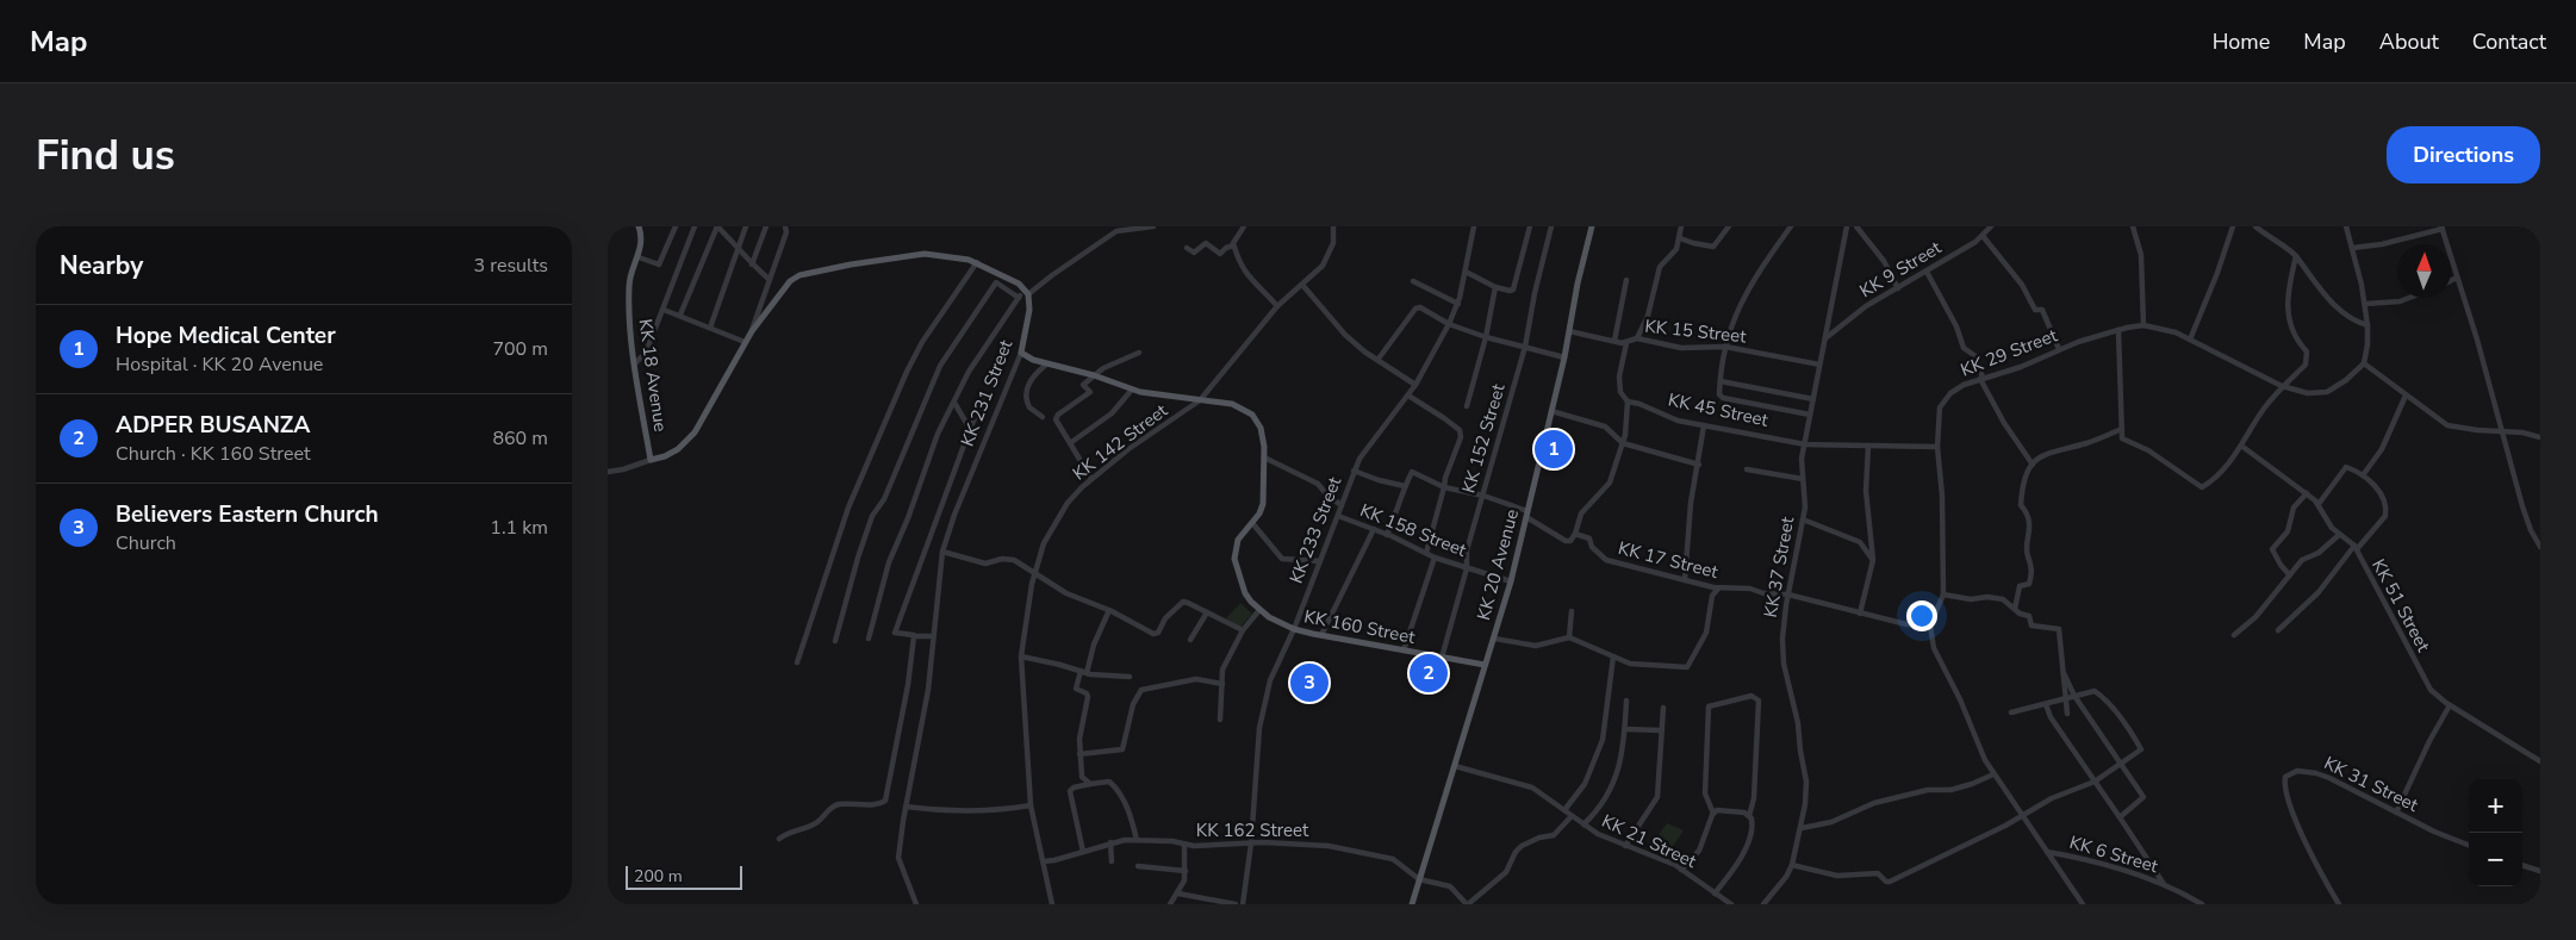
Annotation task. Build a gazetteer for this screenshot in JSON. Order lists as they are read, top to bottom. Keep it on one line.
{"streets":{"main road":["KK 18 Avenue","KK 231 Street","KK 20 Avenue","KK 160 Street"],"street":["KK 9 Street","KK 15 Street","KK 29 Street","KK 45 Street","KK 152 Street","KK 142 Street","KK 233 Street","KK 158 Street","KK 17 Street","KK 37 Street","KK 51 Street","KK 31 Street","KK 162 Street","KK 21 Street","KK 6 Street"]},"crossings":[["KK 9 Street","KK 37 Street"],["KK 15 Street","KK 20 Avenue"],["KK 15 Street","KK 37 Street"],["KK 29 Street","KK 45 Street"],["KK 29 Street","KK 17 Street"],["KK 231 Street","KK 160 Street"],["KK 45 Street","KK 37 Street"],["KK 152 Street","KK 158 Street"],["KK 152 Street","KK 160 Street"],["KK 142 Street","KK 160 Street"],["KK 142 Street","KK 162 Street"],["KK 233 Street","KK 158 Street"],["KK 233 Street","KK 160 Street"],["KK 233 Street","KK 162 Street"],["KK 158 Street","KK 20 Avenue"],["KK 17 Street","KK 37 Street"],["KK 20 Avenue","KK 160 Street"],["KK 20 Avenue","KK 162 Street"],["KK 20 Avenue","KK 21 Street"]],"scale_bar":"200 m","north":"top","page":{"header":"Map","nav":["Home","Map","About","Contact"],"buttons":"Directions","title":"Find us","heading":["Nearby","3 results"],"list":[{"mark":"1","name":"Hope Medical Center","note":"Hospital · KK 20 Avenue","value":"700 m"},{"mark":"2","name":"ADPER BUSANZA","note":"Church · KK 160 Street","value":"860 m"},{"mark":"3","name":"Believers Eastern Church","note":"Church","value":"1.1 km"}],"pins":["1","2","3"],"map_buttons":["+","−"],"scale":"200 m"}}
